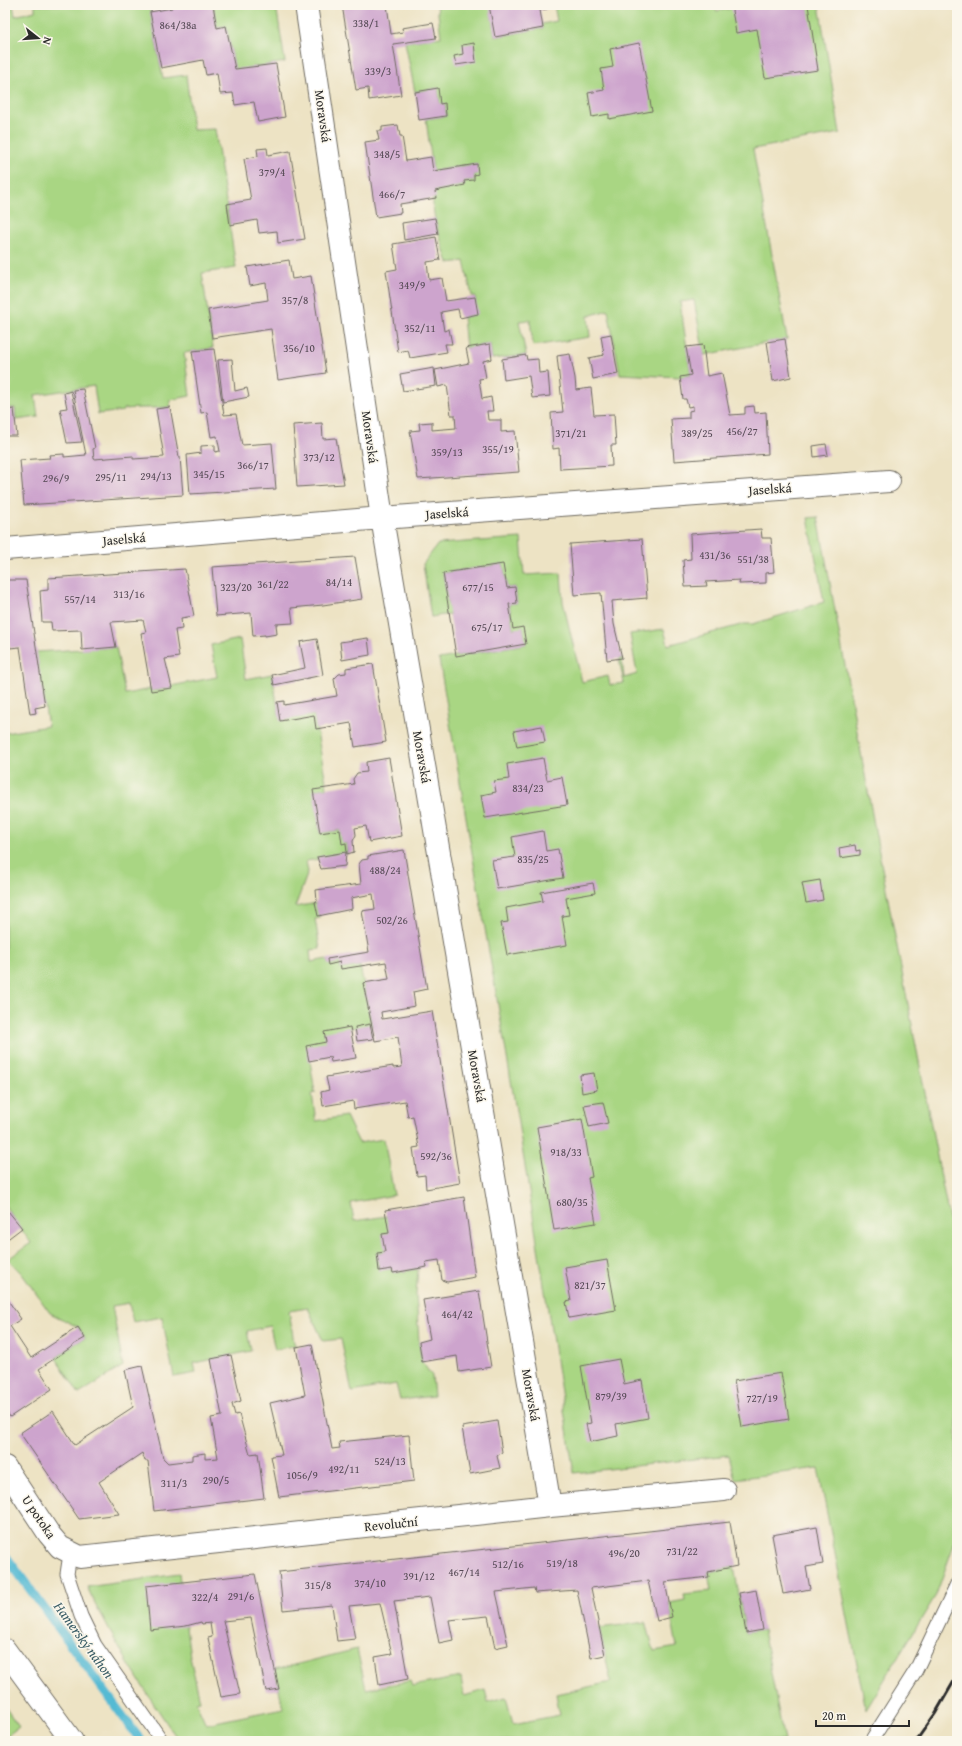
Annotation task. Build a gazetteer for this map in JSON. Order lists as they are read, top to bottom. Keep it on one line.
{"streets":{"street":["Moravská","Jaselská","U potoka","Revoluční"]},"crossings":[["Moravská","Jaselská"],["Moravská","Revoluční"],["U potoka","Revoluční"]],"water":["Hamerský náhon"],"house_numbers":["338/1","864/38a","339/3","348/5","379/4","466/7","349/9","357/8","352/11","356/10","456/27","371/21","389/25","355/19","359/13","373/12","366/17","345/15","294/13","295/11","296/9","431/36","551/38","84/14","361/22","323/20","677/15","313/16","557/14","675/17","834/23","835/25","488/24","502/26","918/33","592/36","680/35","821/37","464/42","879/39","727/19","524/13","492/11","1056/9","290/5","311/3","731/22","496/20","519/18","512/16","467/14","391/12","374/10","315/8","291/6","322/4"],"scale_bar":"20 m","north":"right"}
